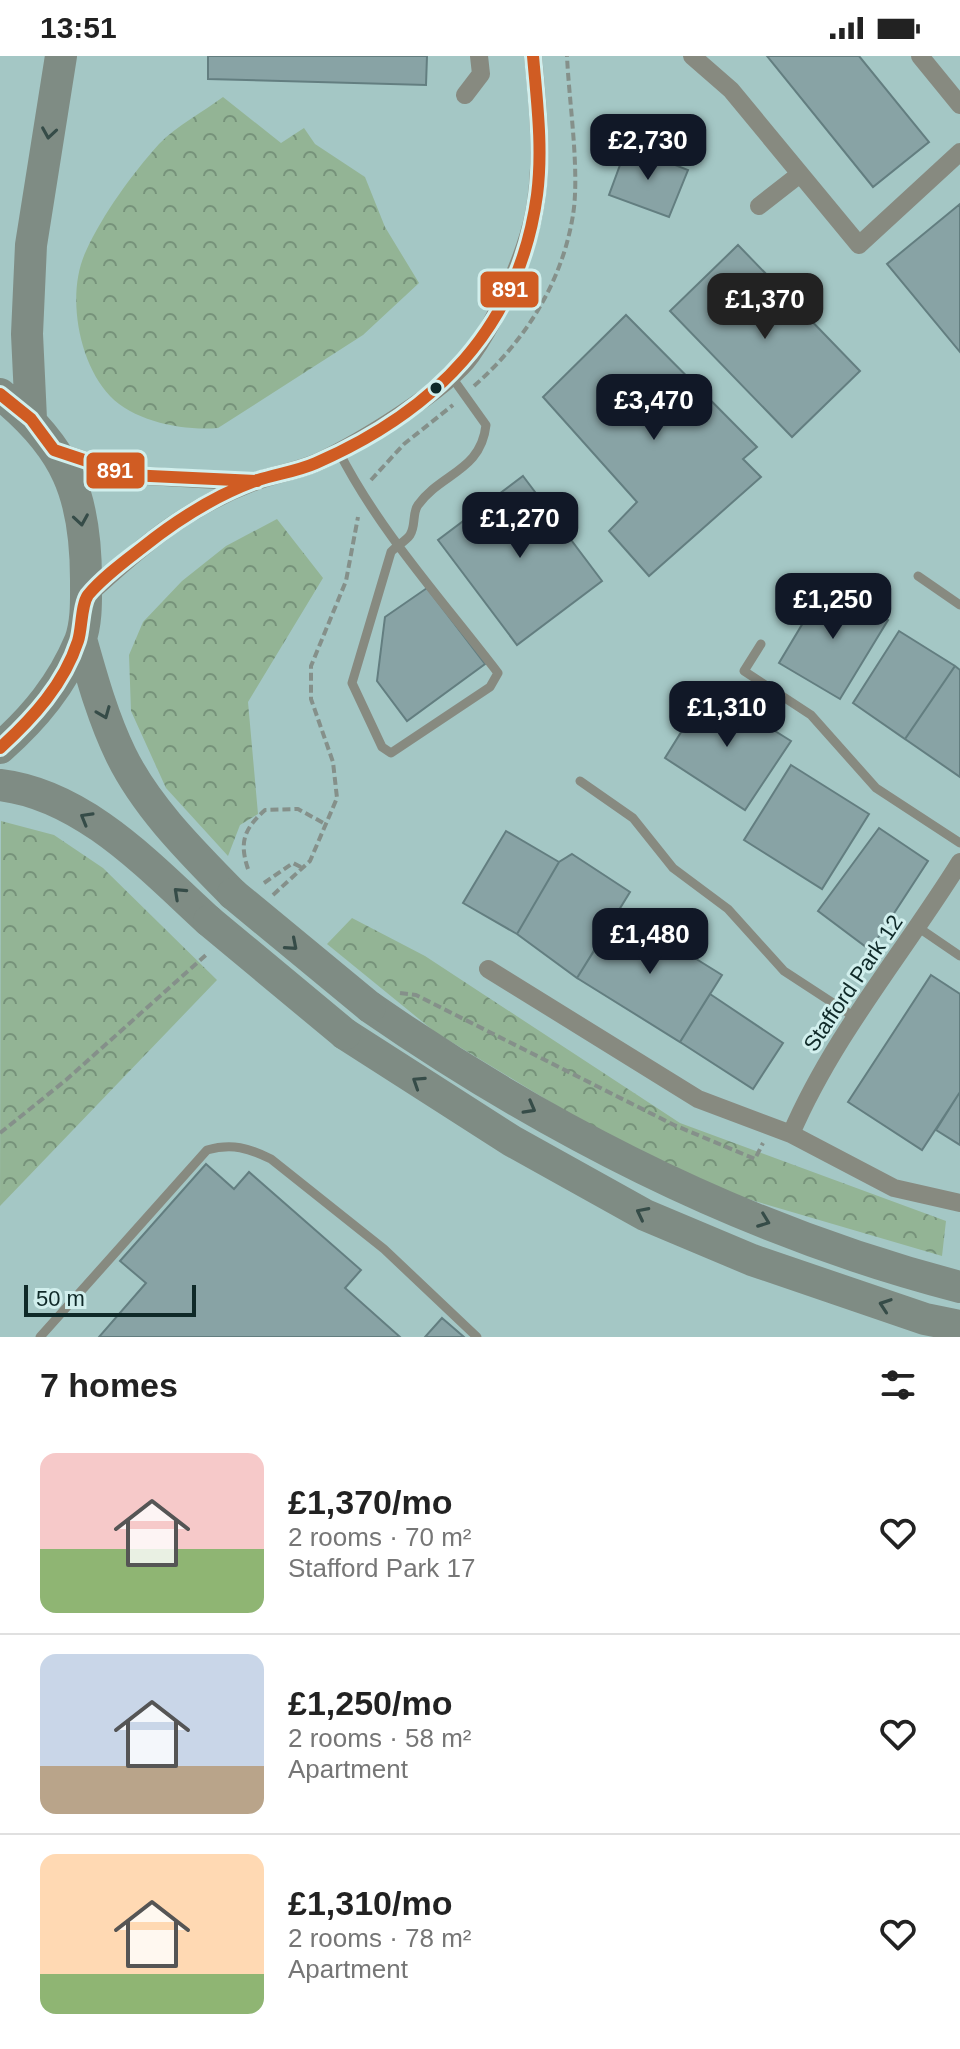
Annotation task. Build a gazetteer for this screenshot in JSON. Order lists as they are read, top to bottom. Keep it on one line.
{"streets":{"street":["Stafford Park 12"]},"lines":["transit line 891"],"scale_bar":"50 m","page":{"status":"13:51","price":["£2,730","£1,370","£3,470","£1,270","£1,250","£1,310","£1,480"],"scale":"50 m","heading":"7 homes","list":[{"name":"£1,370/mo","note":"2 rooms · 70 m² · Stafford Park 17"},{"name":"£1,250/mo","note":"2 rooms · 58 m² · Apartment"},{"name":"£1,310/mo","note":"2 rooms · 78 m² · Apartment"}]}}
